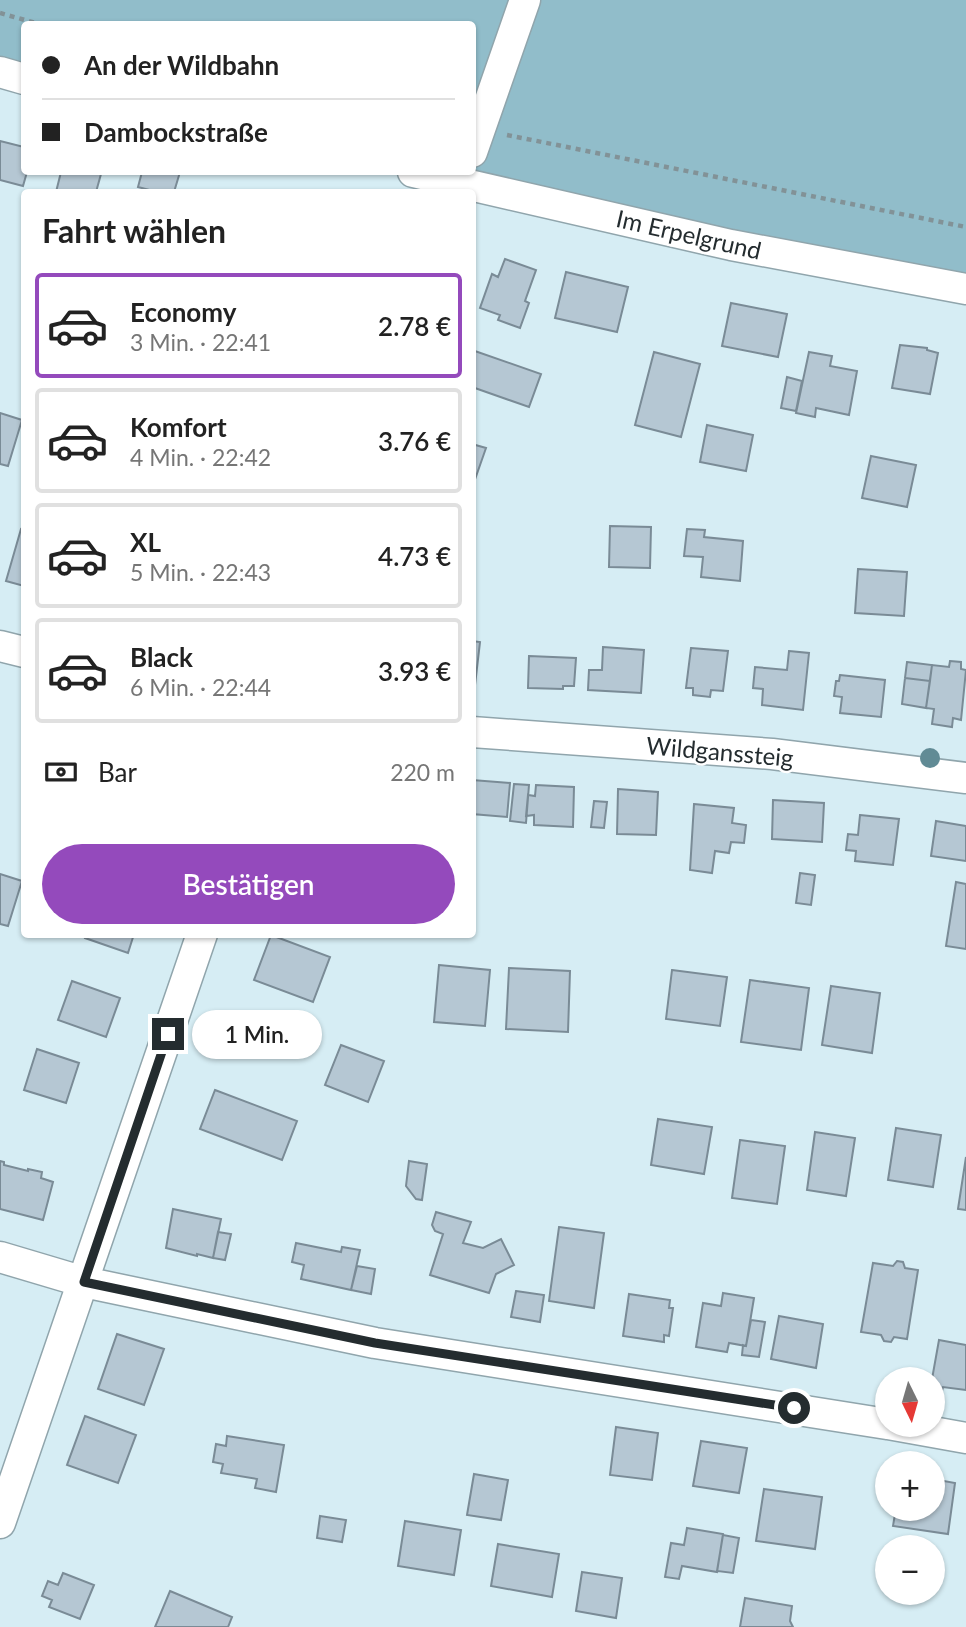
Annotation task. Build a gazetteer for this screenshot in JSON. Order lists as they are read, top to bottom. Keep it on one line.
{"streets":{"street":["Im Erpelgrund","Wildganssteig"]},"north":"bottom","page":{"banner":["An der Wildbahn","Dambockstraße"],"heading":"Fahrt wählen","list":[{"name":"Economy","note":"3 Min. · 22:41","value":"2.78 €"},{"name":"Komfort","note":"4 Min. · 22:42","value":"3.76 €"},{"name":"XL","note":"5 Min. · 22:43","value":"4.73 €"},{"name":"Black","note":"6 Min. · 22:44","value":"3.93 €"}],"pay":["Bar","220 m"],"buttons":"Bestätigen","bubble":"1 Min.","map_buttons":["+","−"]}}
